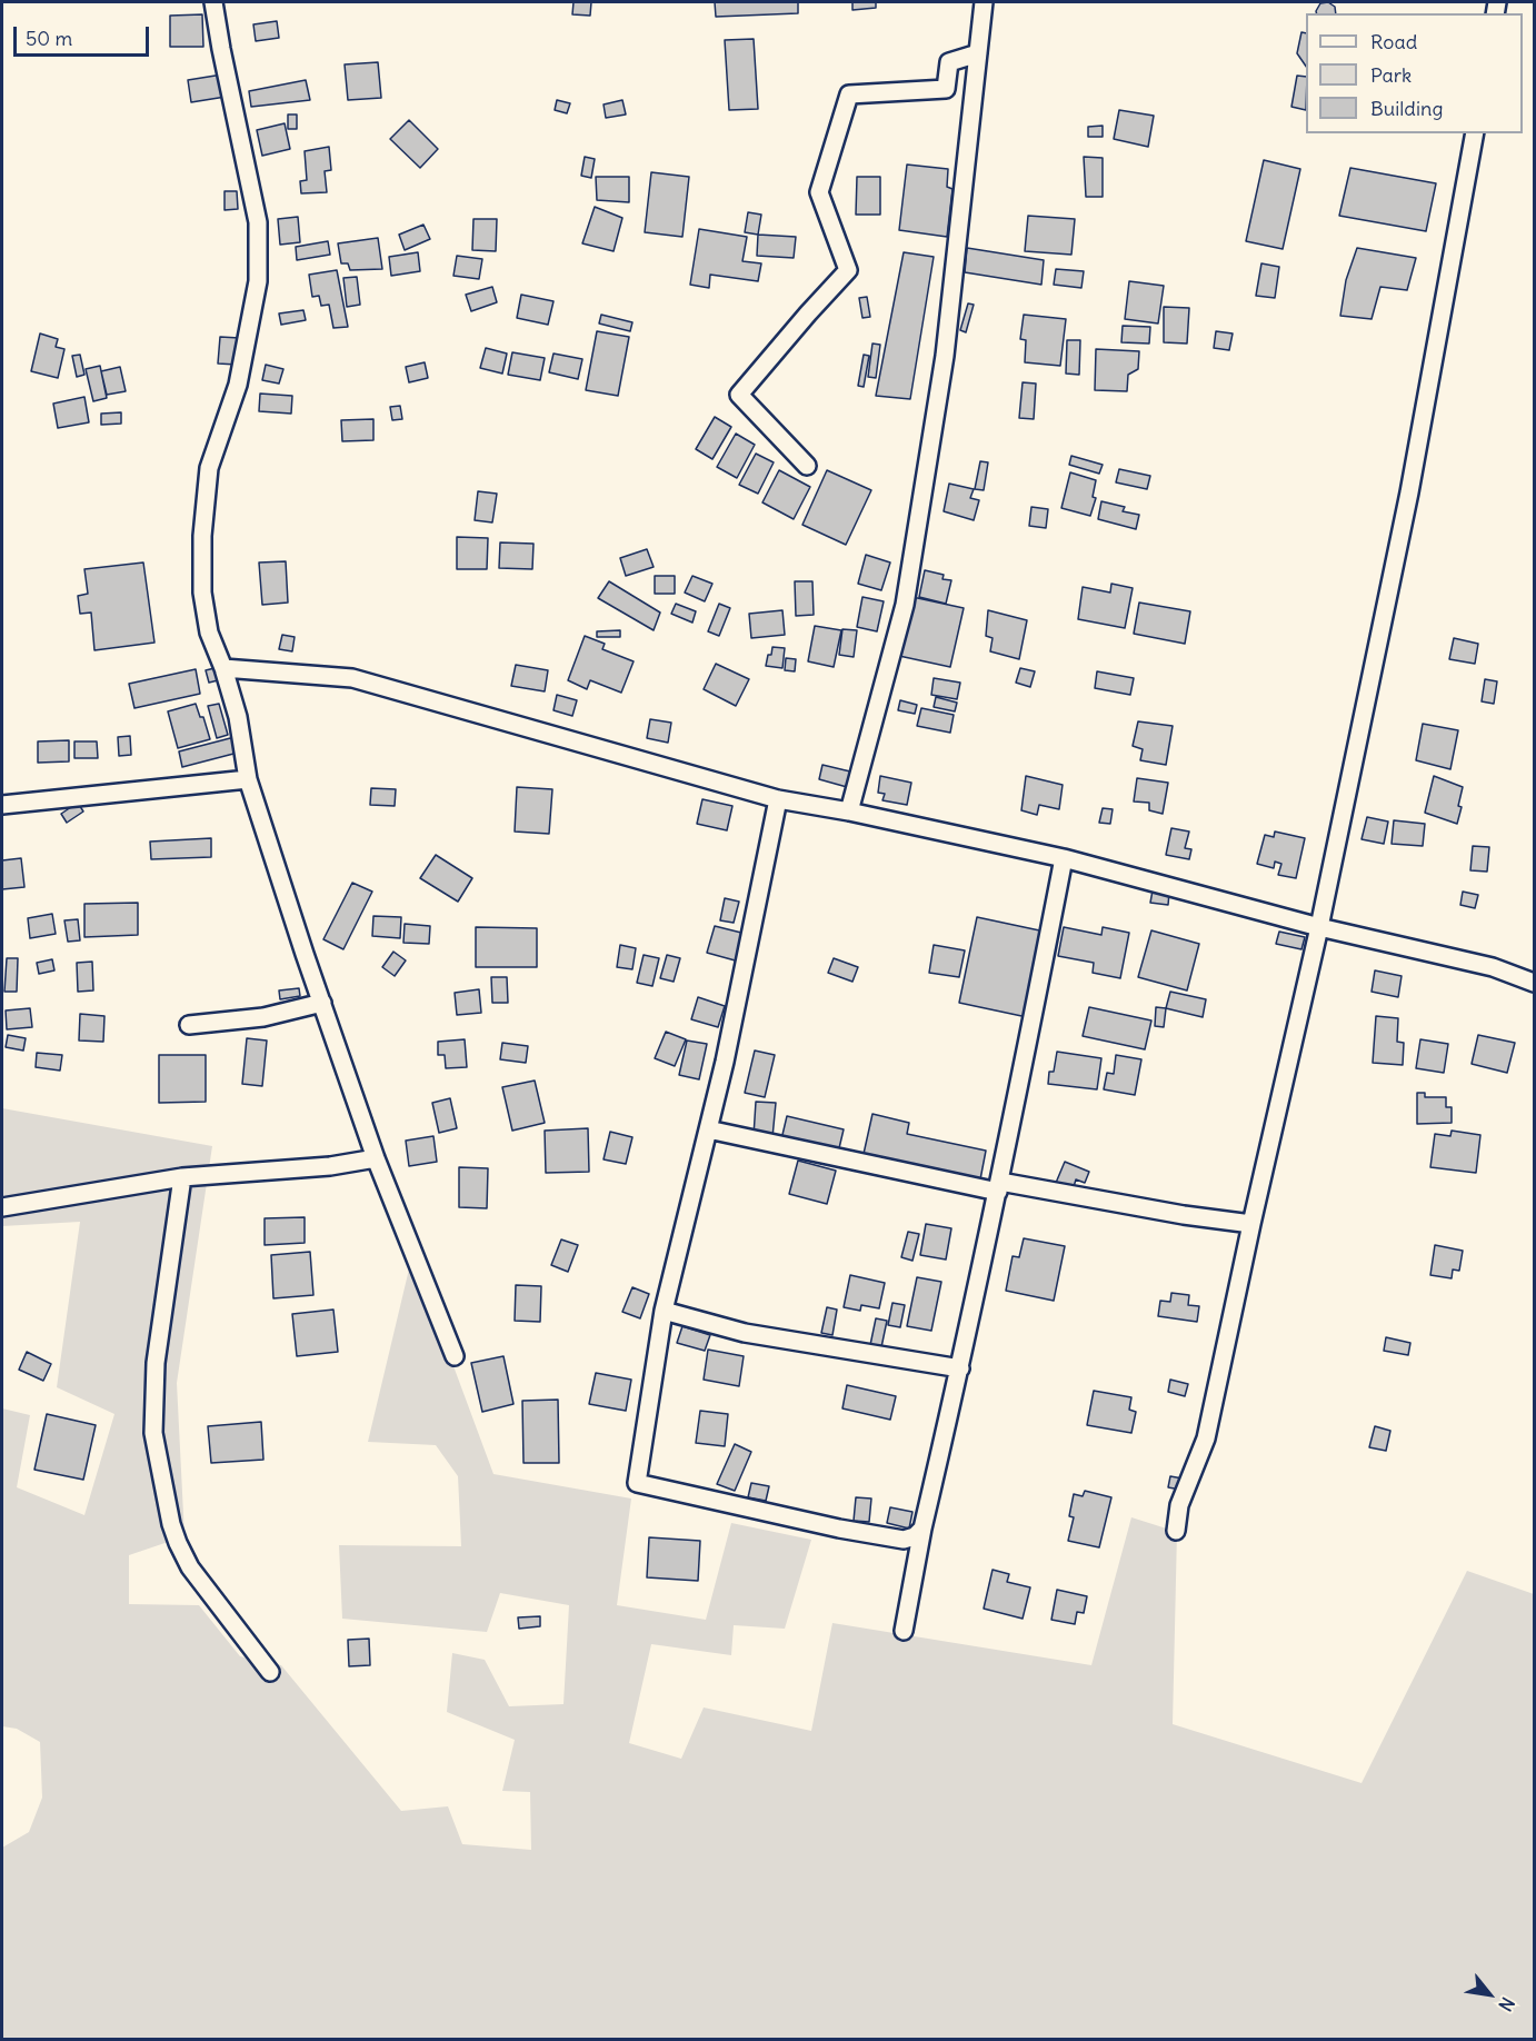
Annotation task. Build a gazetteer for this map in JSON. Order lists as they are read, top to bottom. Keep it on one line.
{"legend":["Road","Park","Building"],"scale_bar":"50 m","north":"bottom right"}
